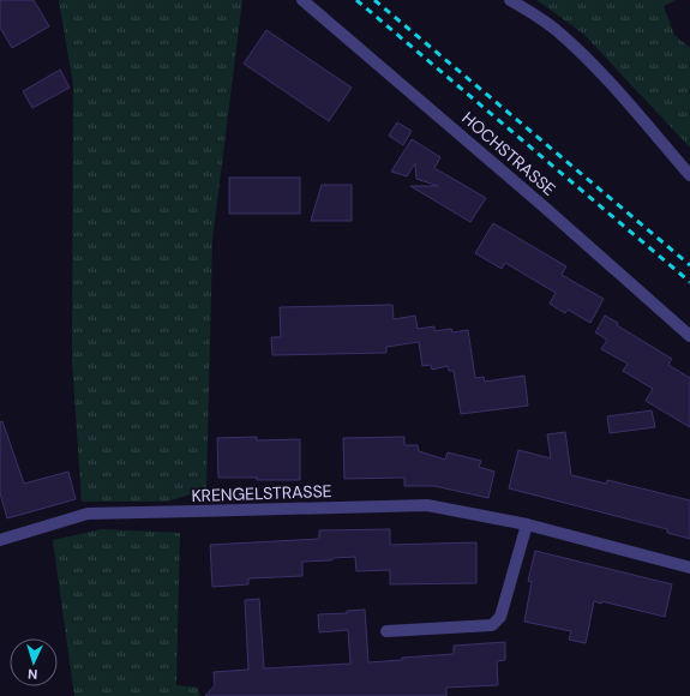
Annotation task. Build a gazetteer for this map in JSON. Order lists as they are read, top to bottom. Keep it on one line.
{"streets":{"street":["HOCHSTRASSE","KRENGELSTRASSE"]},"north":"bottom"}
